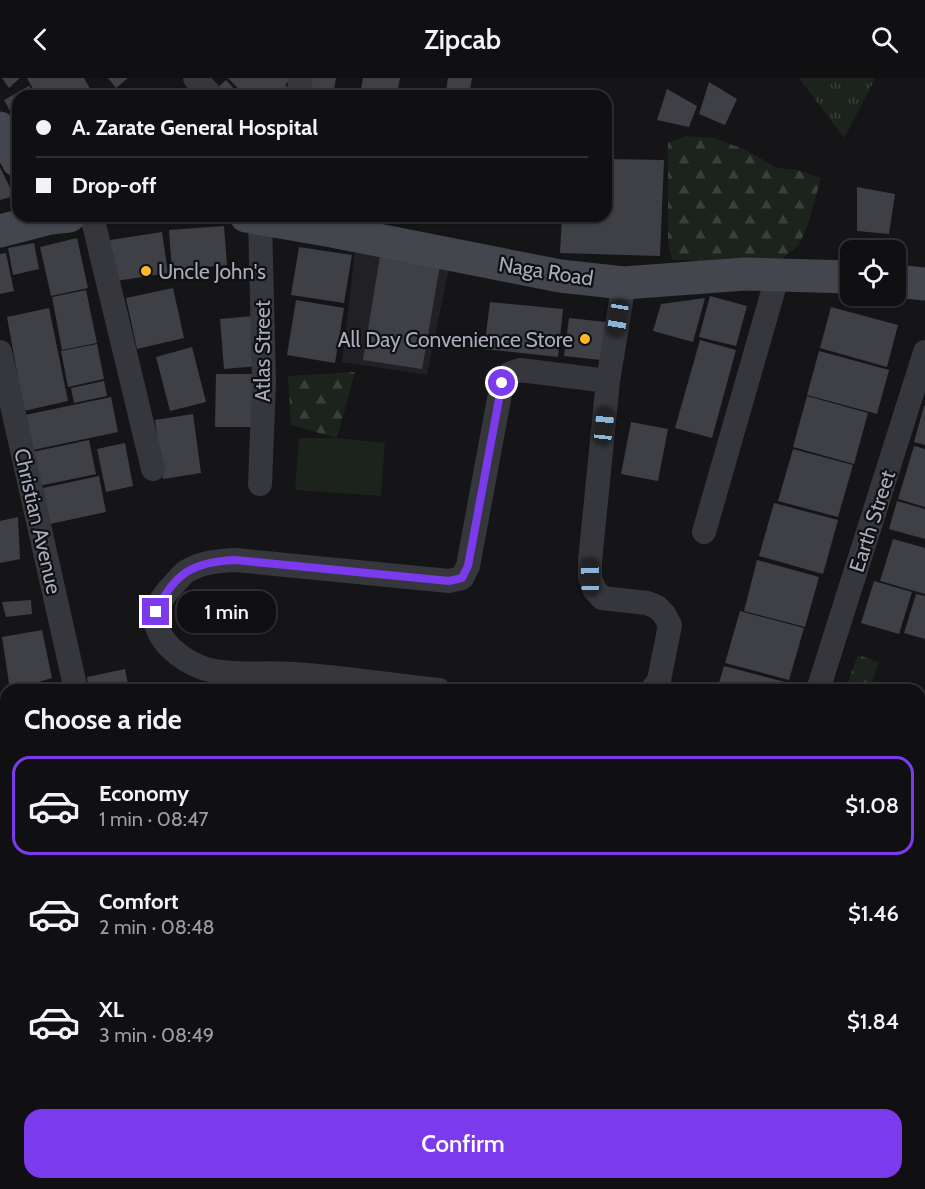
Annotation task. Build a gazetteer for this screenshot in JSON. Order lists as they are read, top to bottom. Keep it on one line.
{"streets":{"main road":["Naga Road"],"street":["Atlas Street","Christian Avenue","Earth Street"]},"places":["Uncle John's","All Day Convenience Store"],"page":{"header":"Zipcab","banner":["A. Zarate General Hospital","Drop-off"],"bubble":"1 min","heading":"Choose a ride","list":[{"name":"Economy","note":"1 min · 08:47","value":"$1.08"},{"name":"Comfort","note":"2 min · 08:48","value":"$1.46"},{"name":"XL","note":"3 min · 08:49","value":"$1.84"}],"buttons":"Confirm"}}
